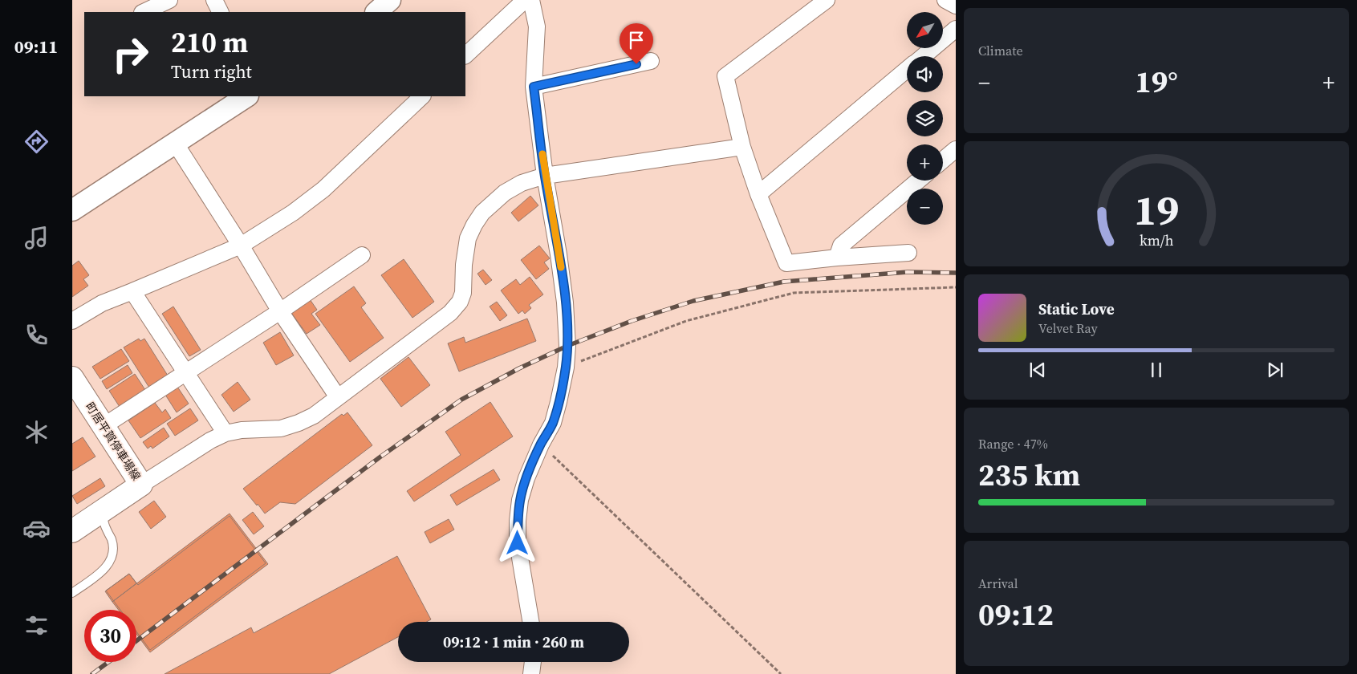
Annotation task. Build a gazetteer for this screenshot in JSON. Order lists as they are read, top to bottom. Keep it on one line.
{"streets":{"main road":["町居平賀停車場線"]},"north":"bottom left","page":{"tabs":"09:11","tile":["Climate",["Range · 47%","235 km"],["Arrival","09:12"]],"map_buttons":["+","−"],"turn":["210 m","Turn right"],"heat":["−","19°","+"],"song":["Static Love","Velvet Ray"],"limit":"30","trip":"09:12 · 1 min · 260 m","gauge":["19","km/h"]}}
